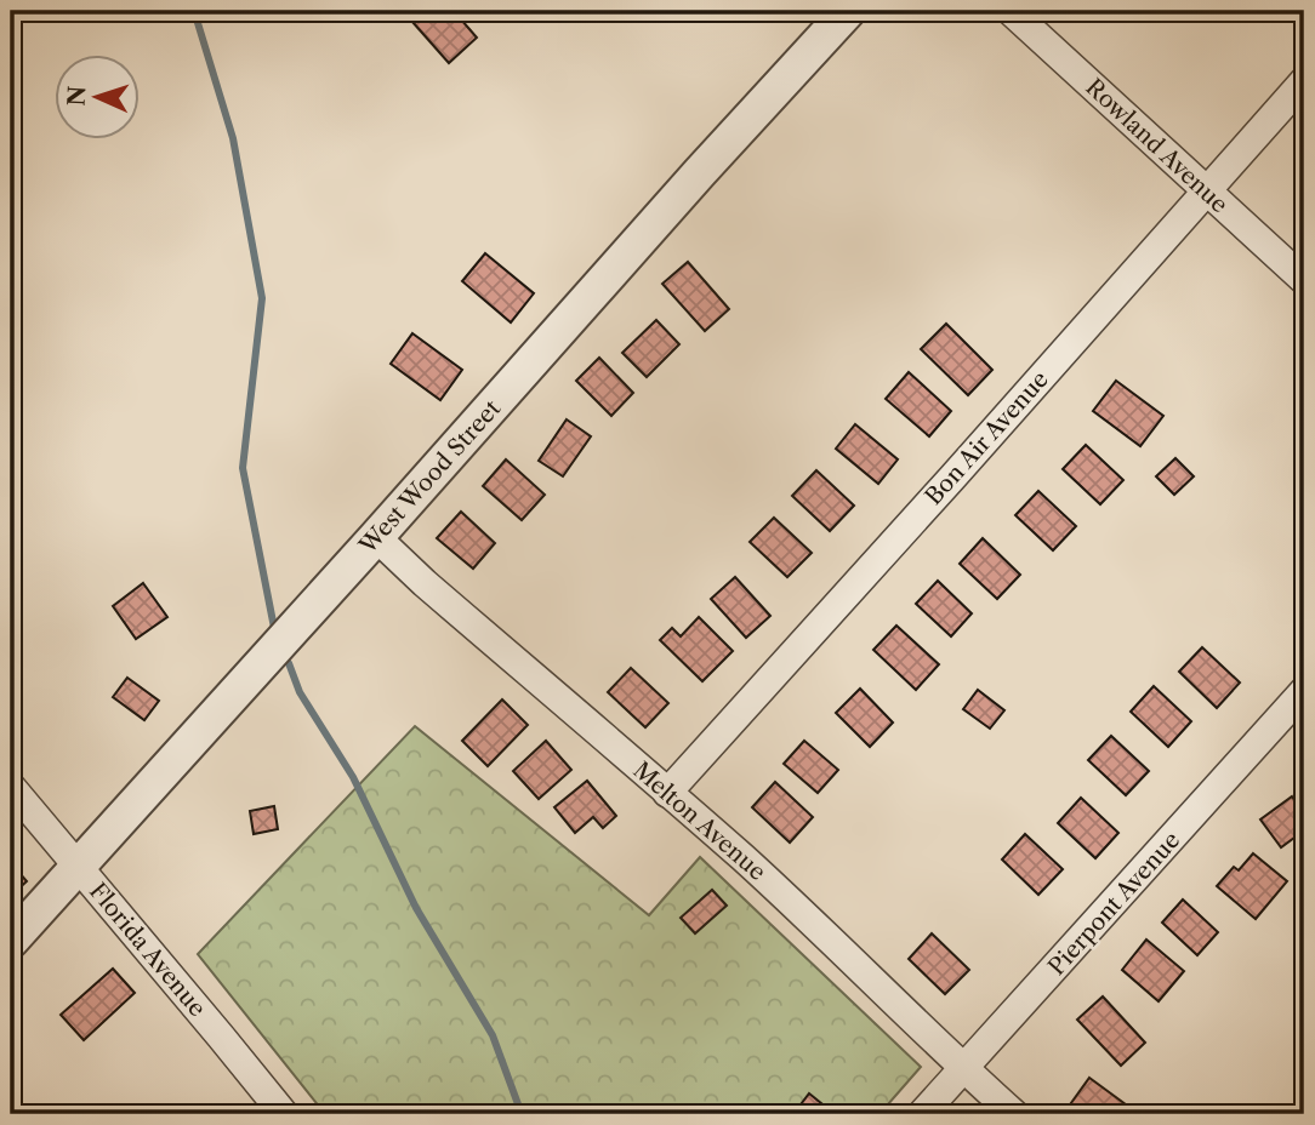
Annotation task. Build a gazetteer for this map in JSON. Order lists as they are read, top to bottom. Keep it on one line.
{"streets":{"street":["Rowland Avenue","Bon Air Avenue","West Wood Street","Melton Avenue","Pierpont Avenue","Florida Avenue"]},"crossings":[["Rowland Avenue","Bon Air Avenue"],["Bon Air Avenue","Melton Avenue"],["West Wood Street","Melton Avenue"],["West Wood Street","Florida Avenue"],["Melton Avenue","Pierpont Avenue"]],"north":"left"}
